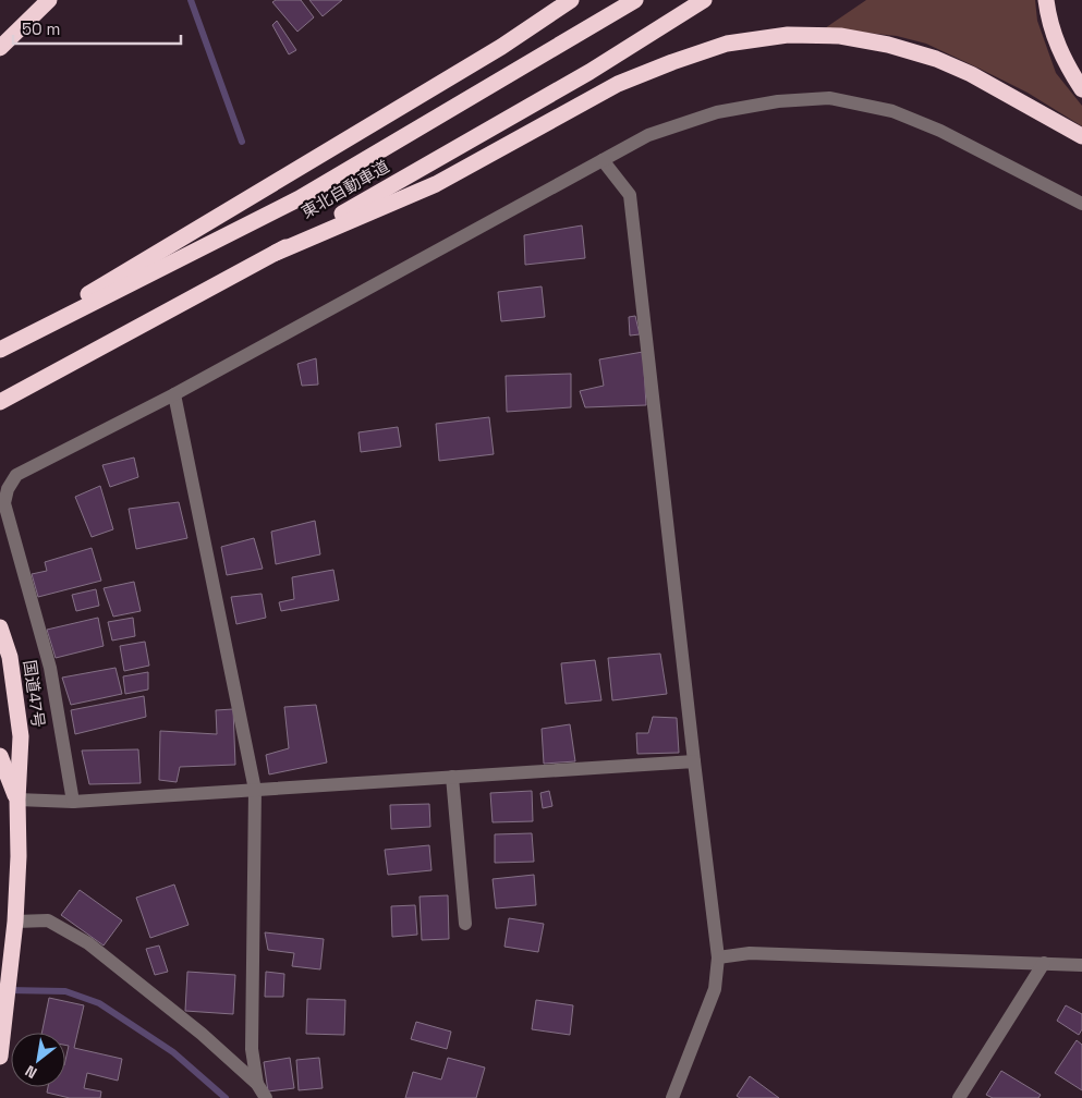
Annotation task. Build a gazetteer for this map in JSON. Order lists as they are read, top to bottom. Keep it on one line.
{"streets":{"highway":["東北自動車道","国道47号"]},"scale_bar":"50 m","north":"bottom left"}
